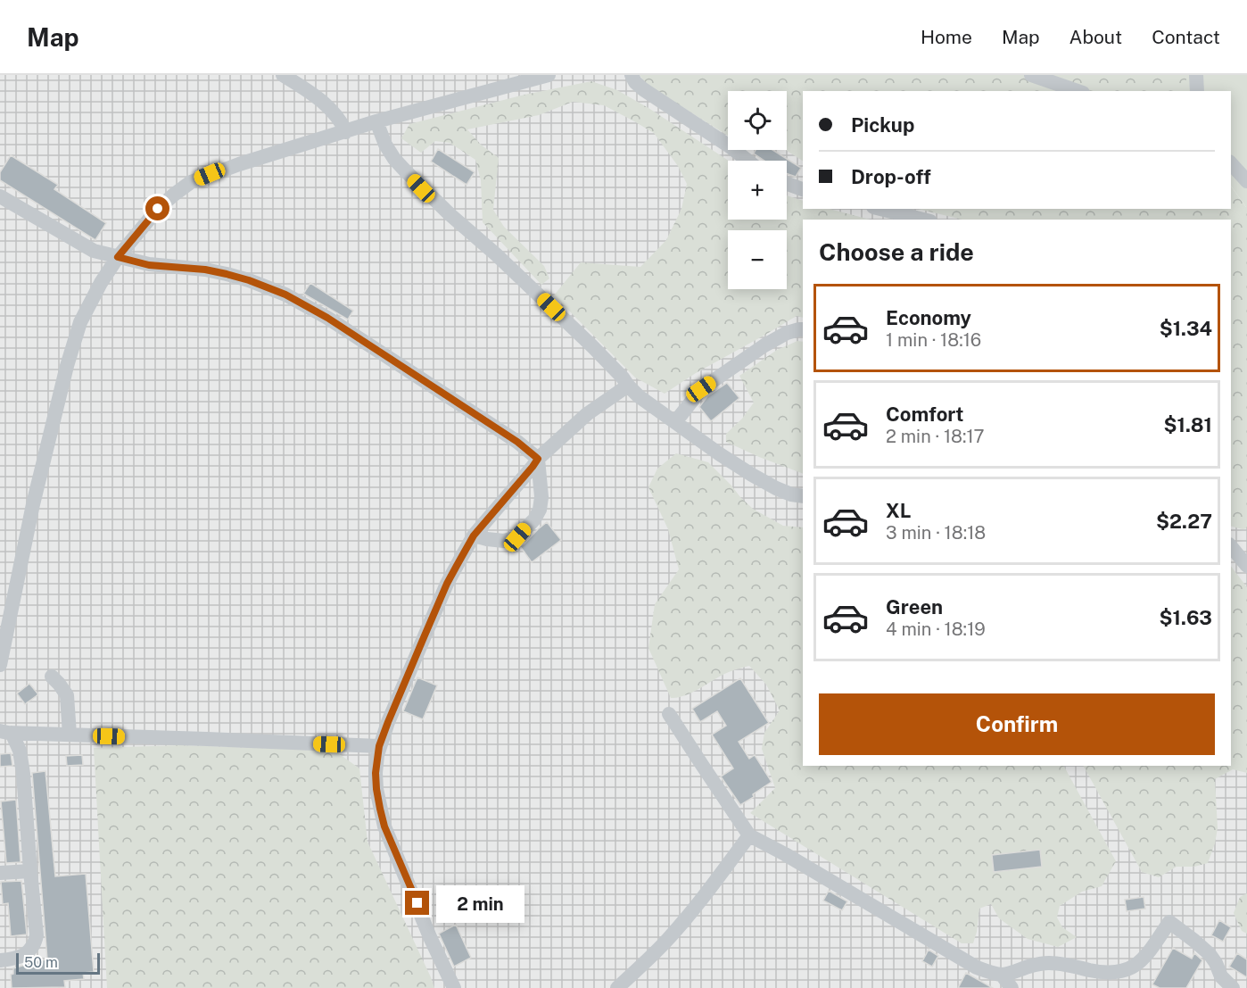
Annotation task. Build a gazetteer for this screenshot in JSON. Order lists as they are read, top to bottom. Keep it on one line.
{"scale_bar":"50 m","page":{"header":"Map","nav":["Home","Map","About","Contact"],"map_buttons":["+","−"],"banner":["Pickup","Drop-off"],"heading":"Choose a ride","list":[{"name":"Economy","note":"1 min · 18:16","value":"$1.34"},{"name":"Comfort","note":"2 min · 18:17","value":"$1.81"},{"name":"XL","note":"3 min · 18:18","value":"$2.27"},{"name":"Green","note":"4 min · 18:19","value":"$1.63"}],"buttons":"Confirm","bubble":"2 min","scale":"50 m"}}
